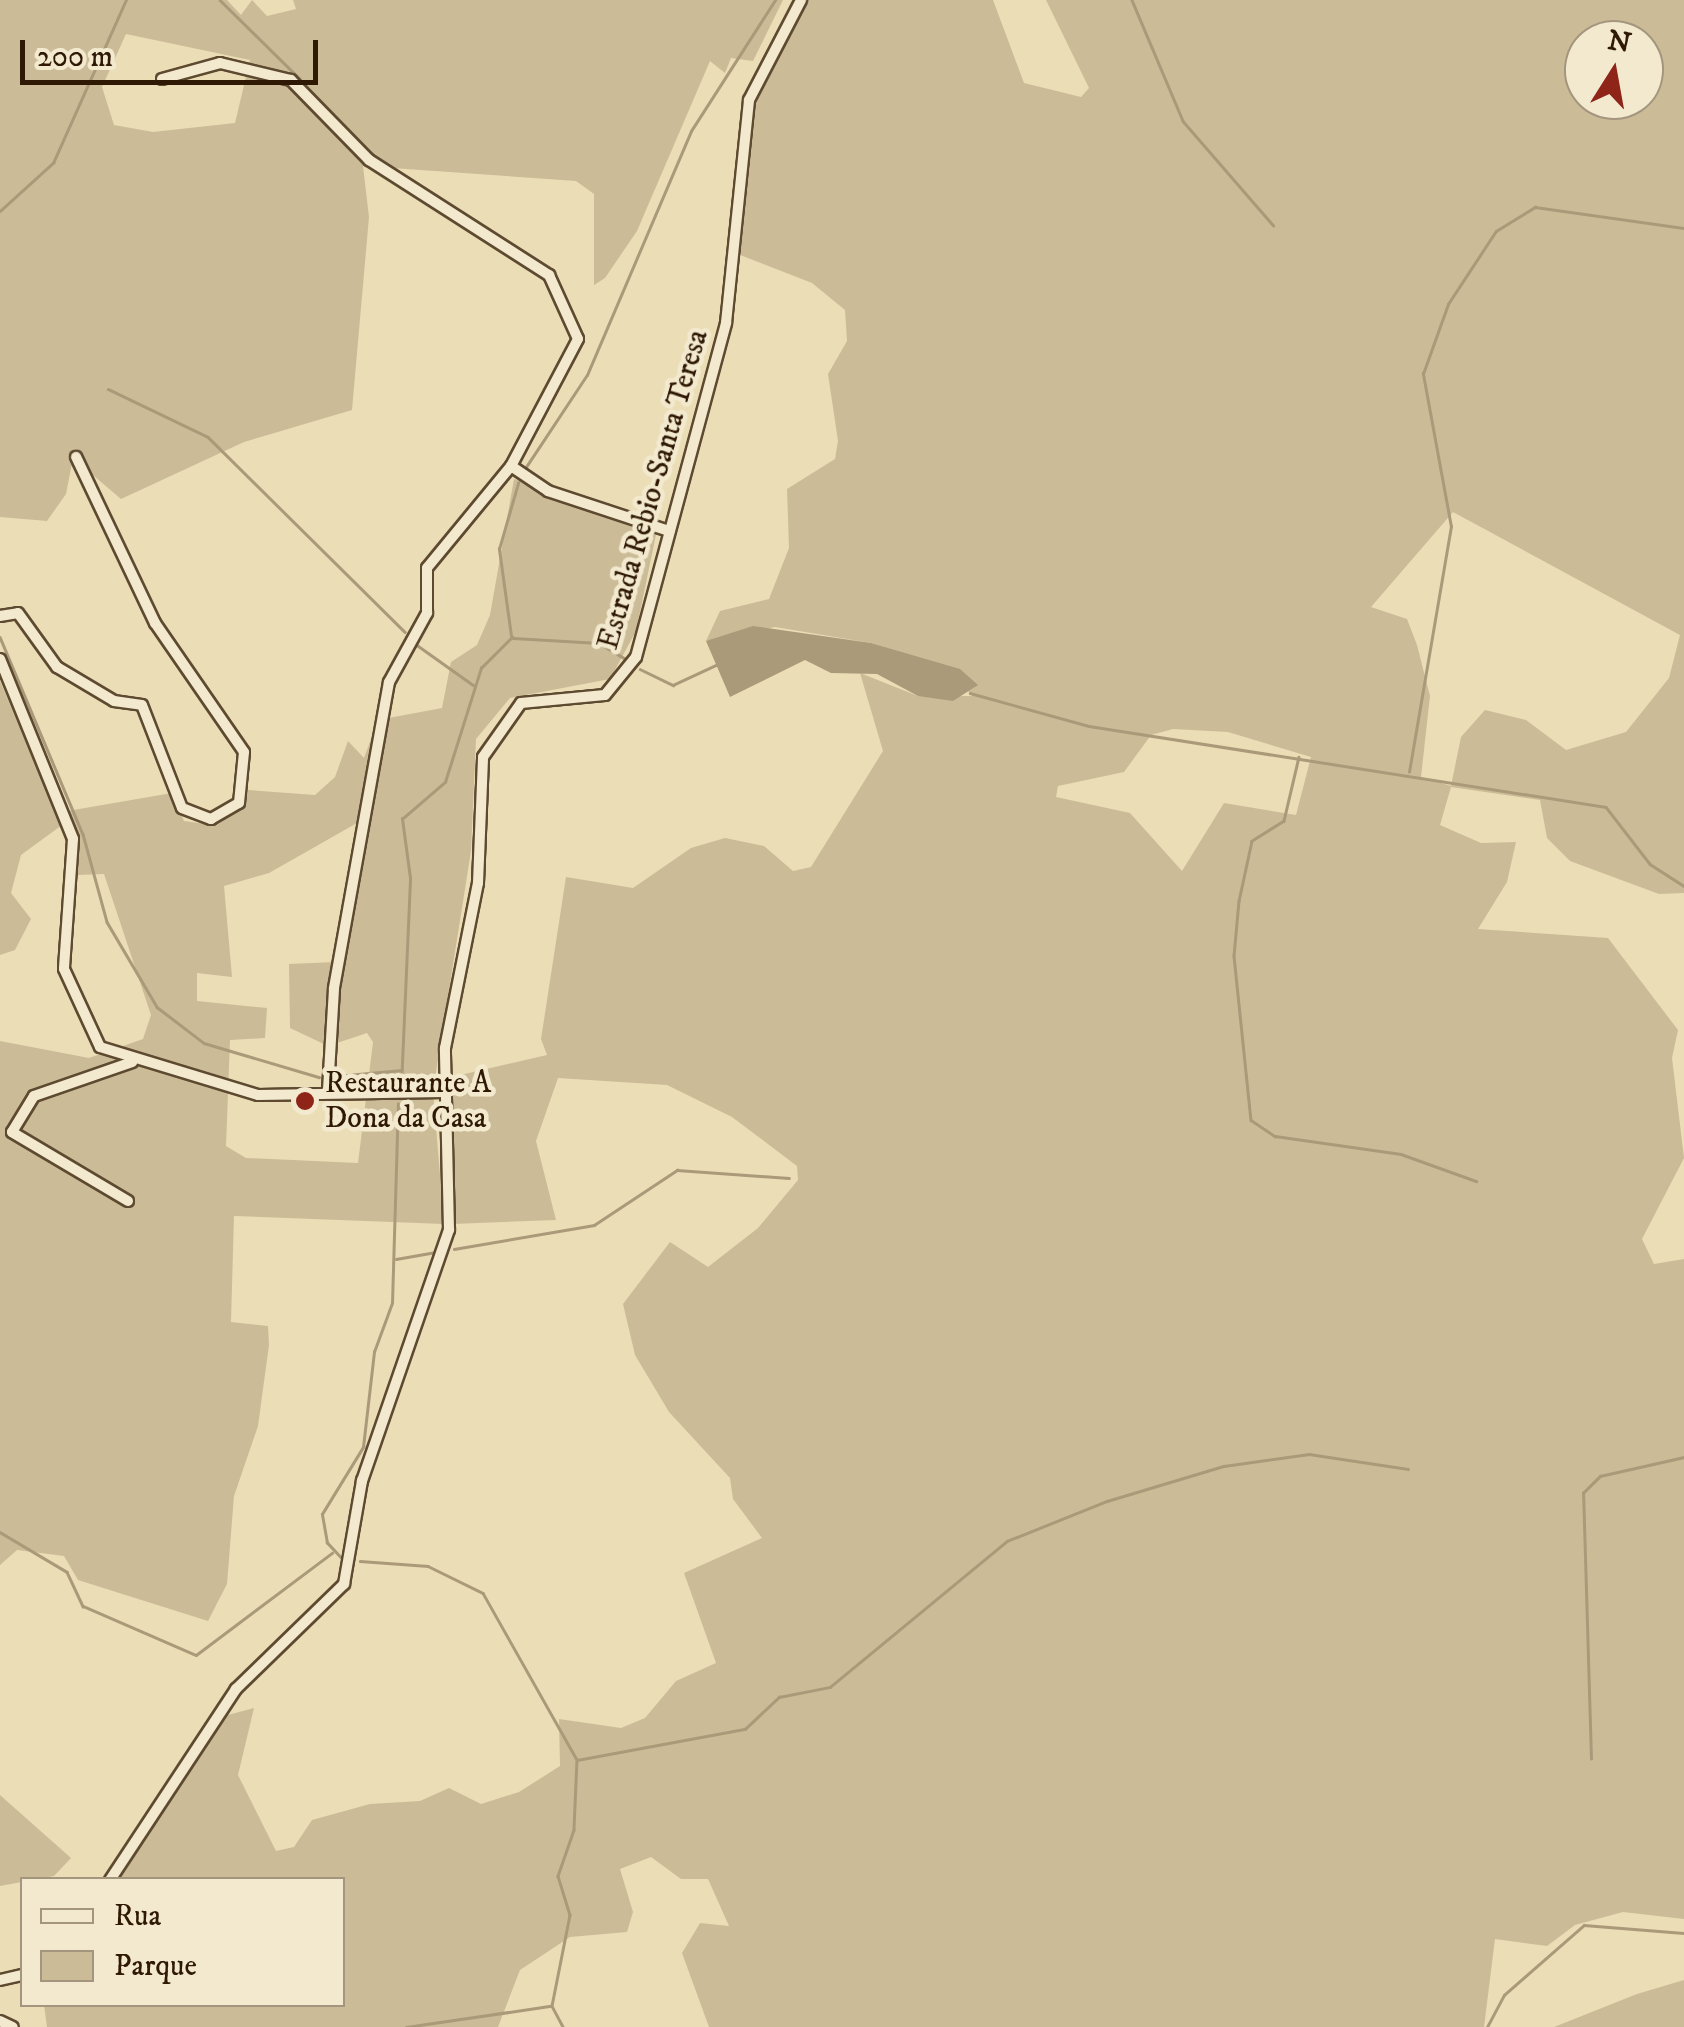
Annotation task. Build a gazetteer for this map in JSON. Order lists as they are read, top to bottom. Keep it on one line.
{"streets":{"street":["Estrada Rebio-Santa Teresa"]},"places":["Restaurante A Dona da Casa"],"legend":["Rua","Parque"],"scale_bar":"200 m","north":"top"}
